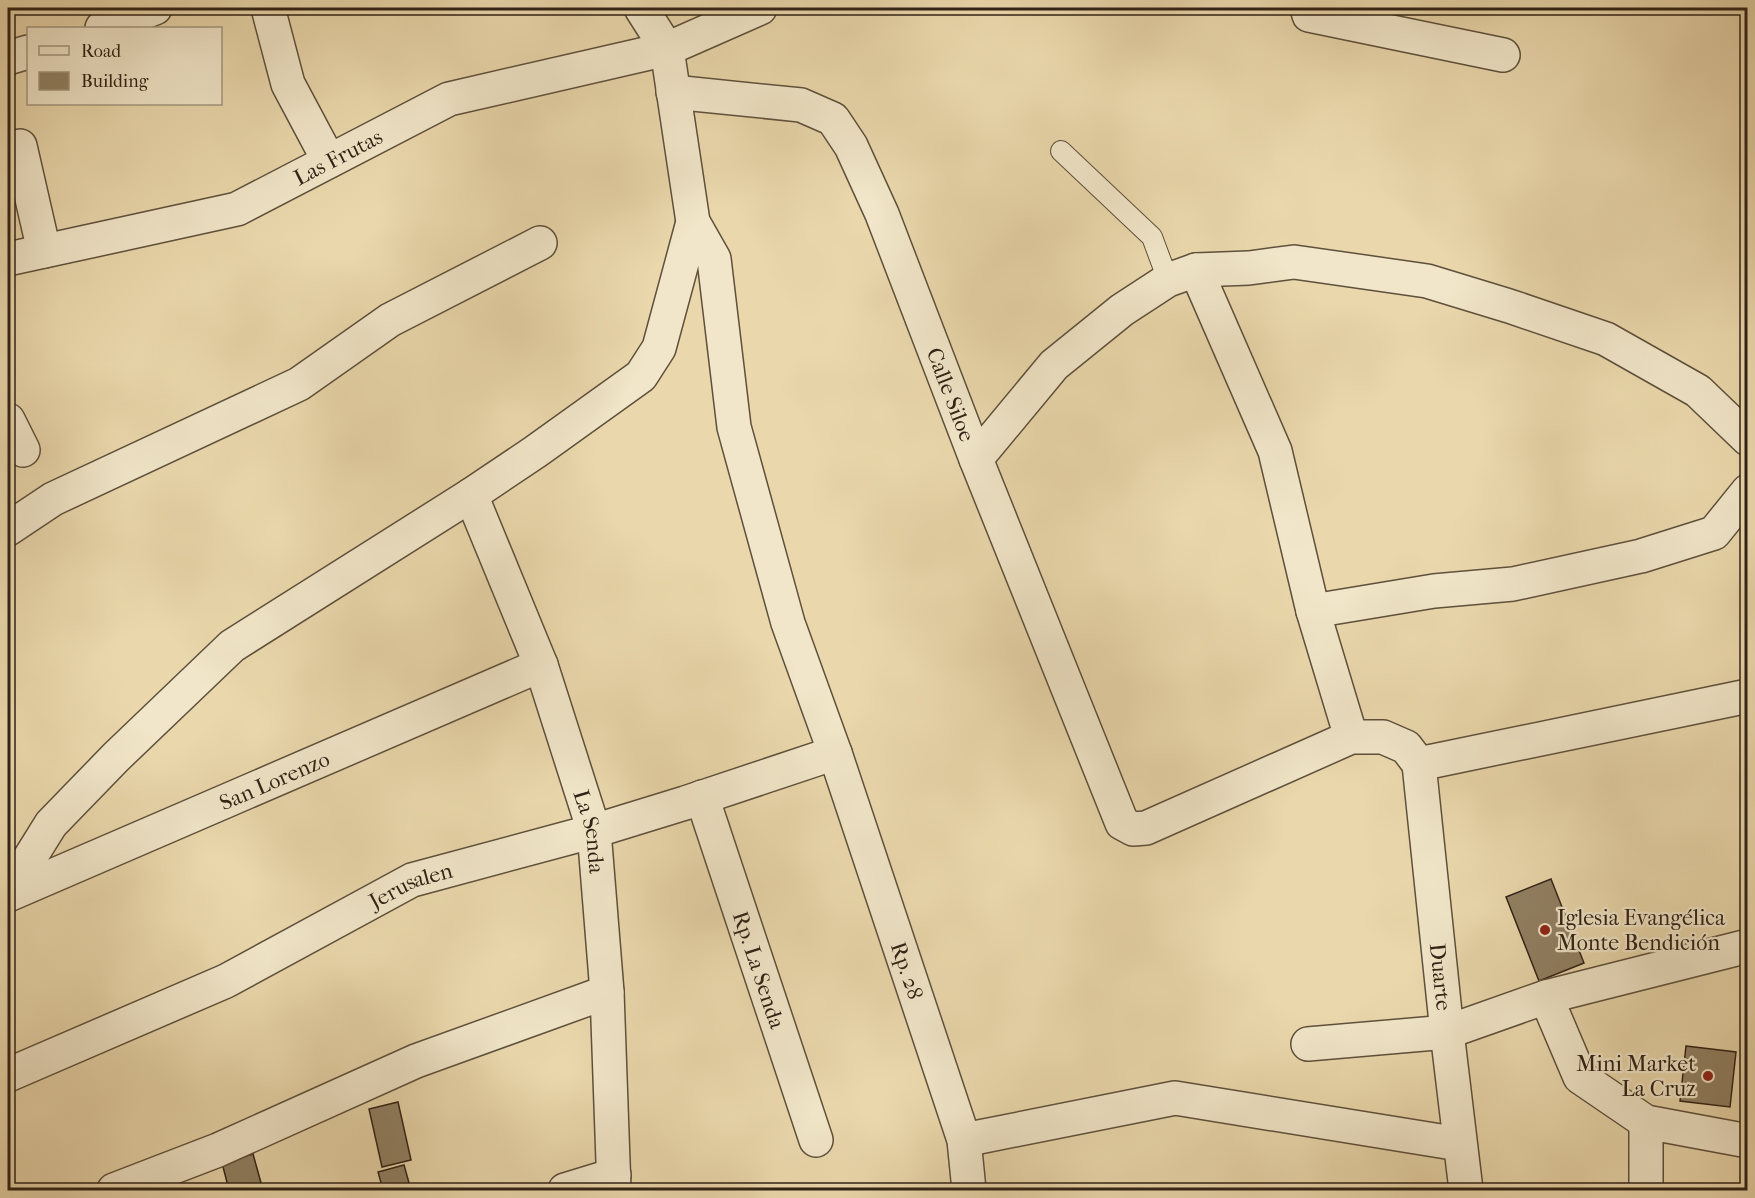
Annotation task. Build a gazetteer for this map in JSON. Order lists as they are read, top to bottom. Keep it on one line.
{"streets":{"street":["Las Frutas","Calle Siloe","San Lorenzo","La Senda","Jerusalen","Rp. La Senda","Rp. 28","Duarte"]},"crossings":[["San Lorenzo","La Senda"],["La Senda","Jerusalen"],["Jerusalen","Rp. La Senda"],["Jerusalen","Rp. 28"]],"places":["Iglesia Evangélica Monte Bendición","Mini Market La Cruz"],"legend":["Road","Building"]}
